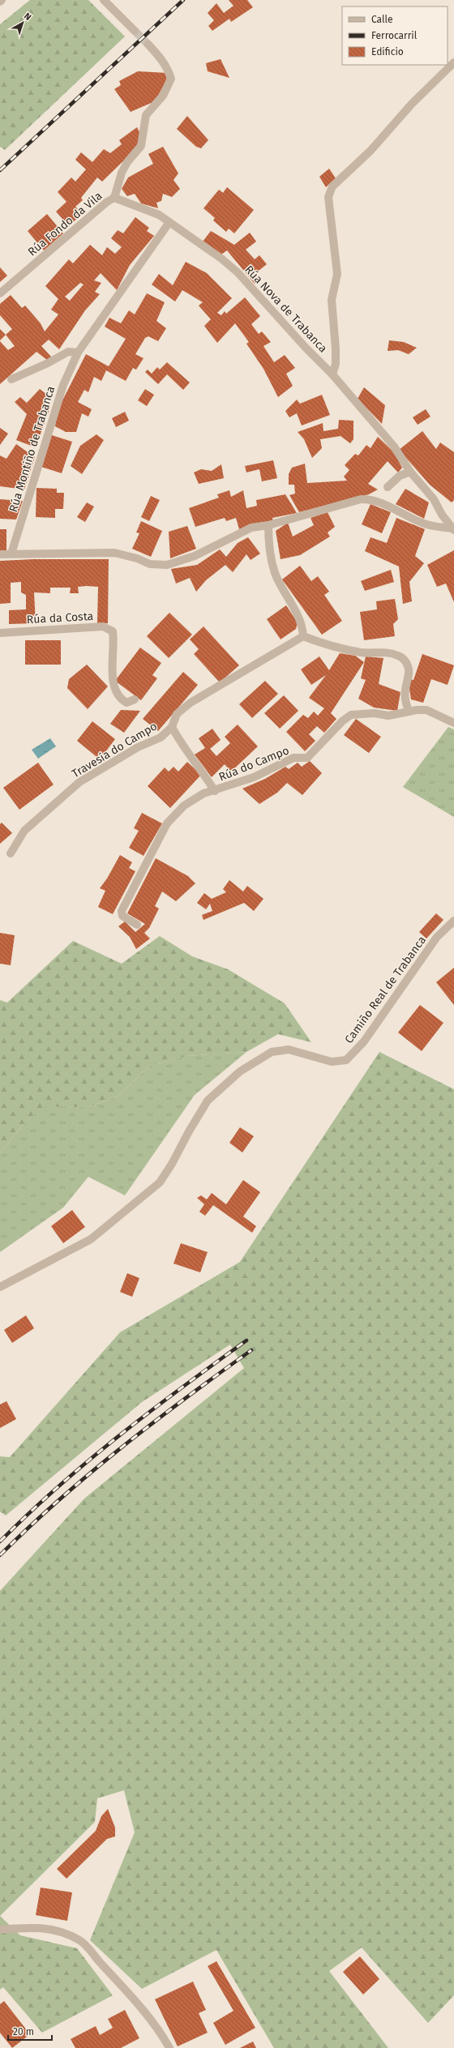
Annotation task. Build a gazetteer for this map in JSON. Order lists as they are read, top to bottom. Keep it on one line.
{"streets":{"street":["Rúa Fondo da Vila","Rúa Nova de Trabanca","Rúa Montiño de Trabanca","Rúa da Costa","Travesía do Campo","Rúa do Campo","Camiño Real de Trabanca"]},"crossings":[["Rúa Fondo da Vila","Rúa Nova de Trabanca"],["Rúa Nova de Trabanca","Rúa Montiño de Trabanca"],["Travesía do Campo","Rúa do Campo"]],"legend":["Calle","Ferrocarril","Edificio"],"scale_bar":"20 m","north":"top right"}
